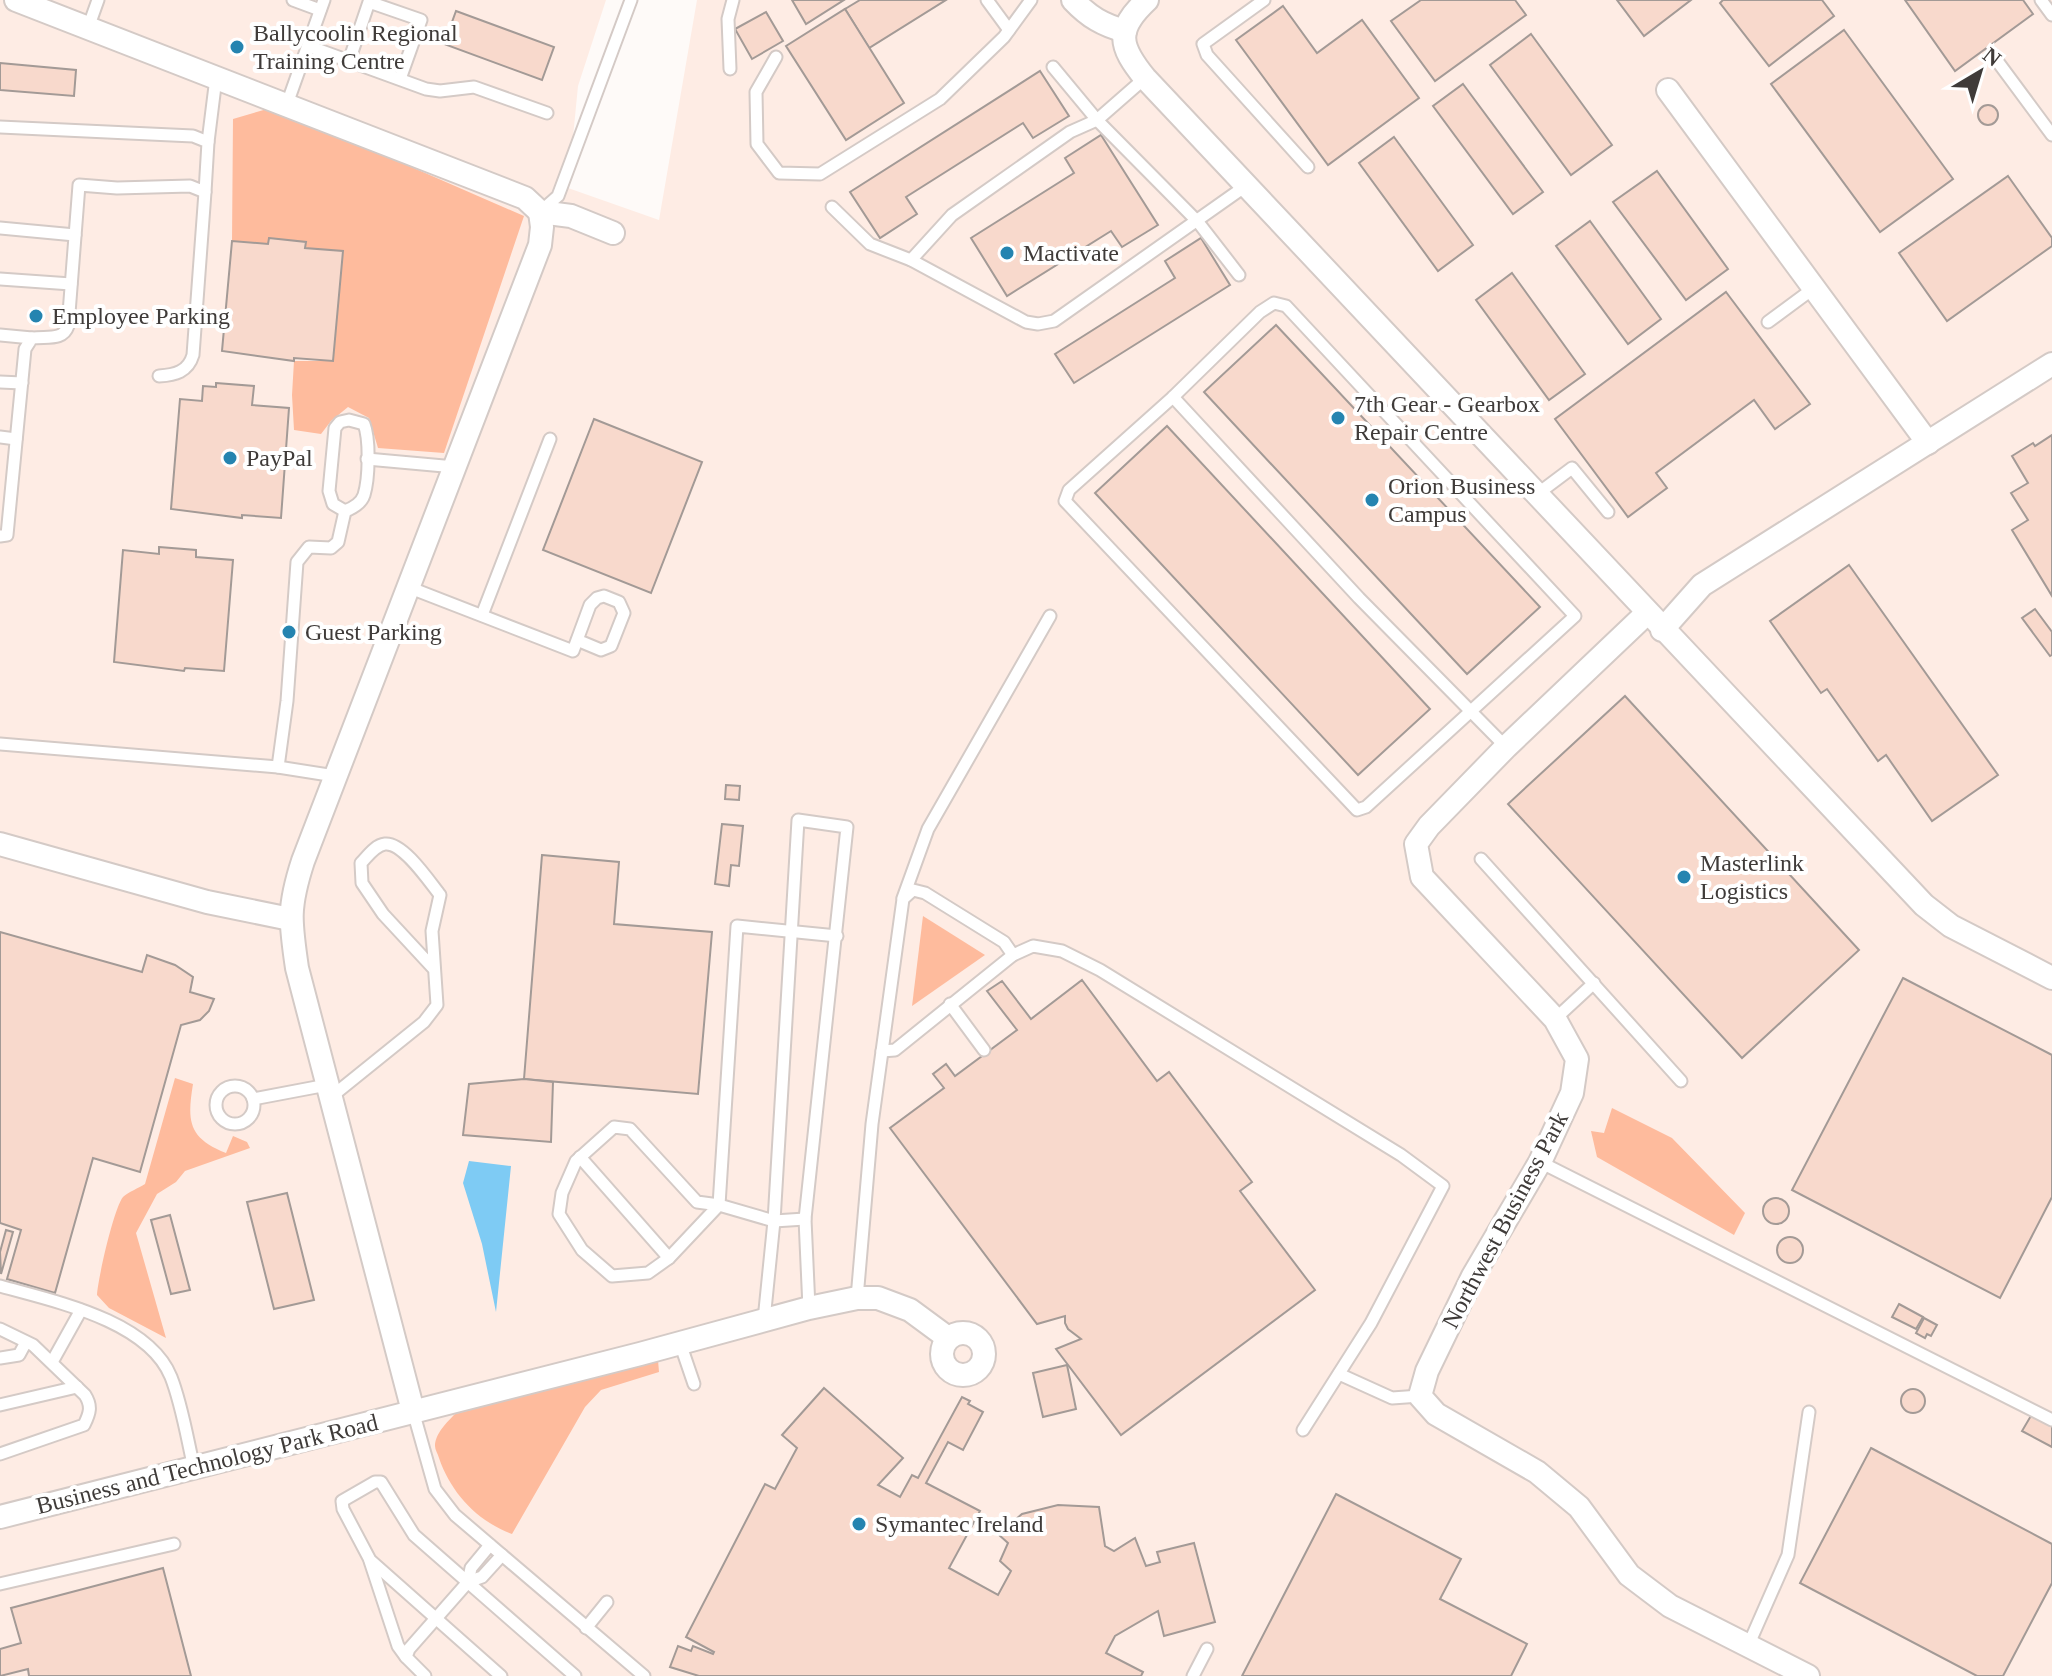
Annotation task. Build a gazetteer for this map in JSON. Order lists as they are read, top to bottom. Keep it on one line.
{"streets":{"street":["Northwest Business Park","Business and Technology Park Road"]},"places":["Ballycoolin Regional Training Centre","Mactivate","Employee Parking","7th Gear - Gearbox Repair Centre","PayPal","Orion Business Campus","Guest Parking","Masterlink Logistics","Symantec Ireland"],"north":"top right"}
